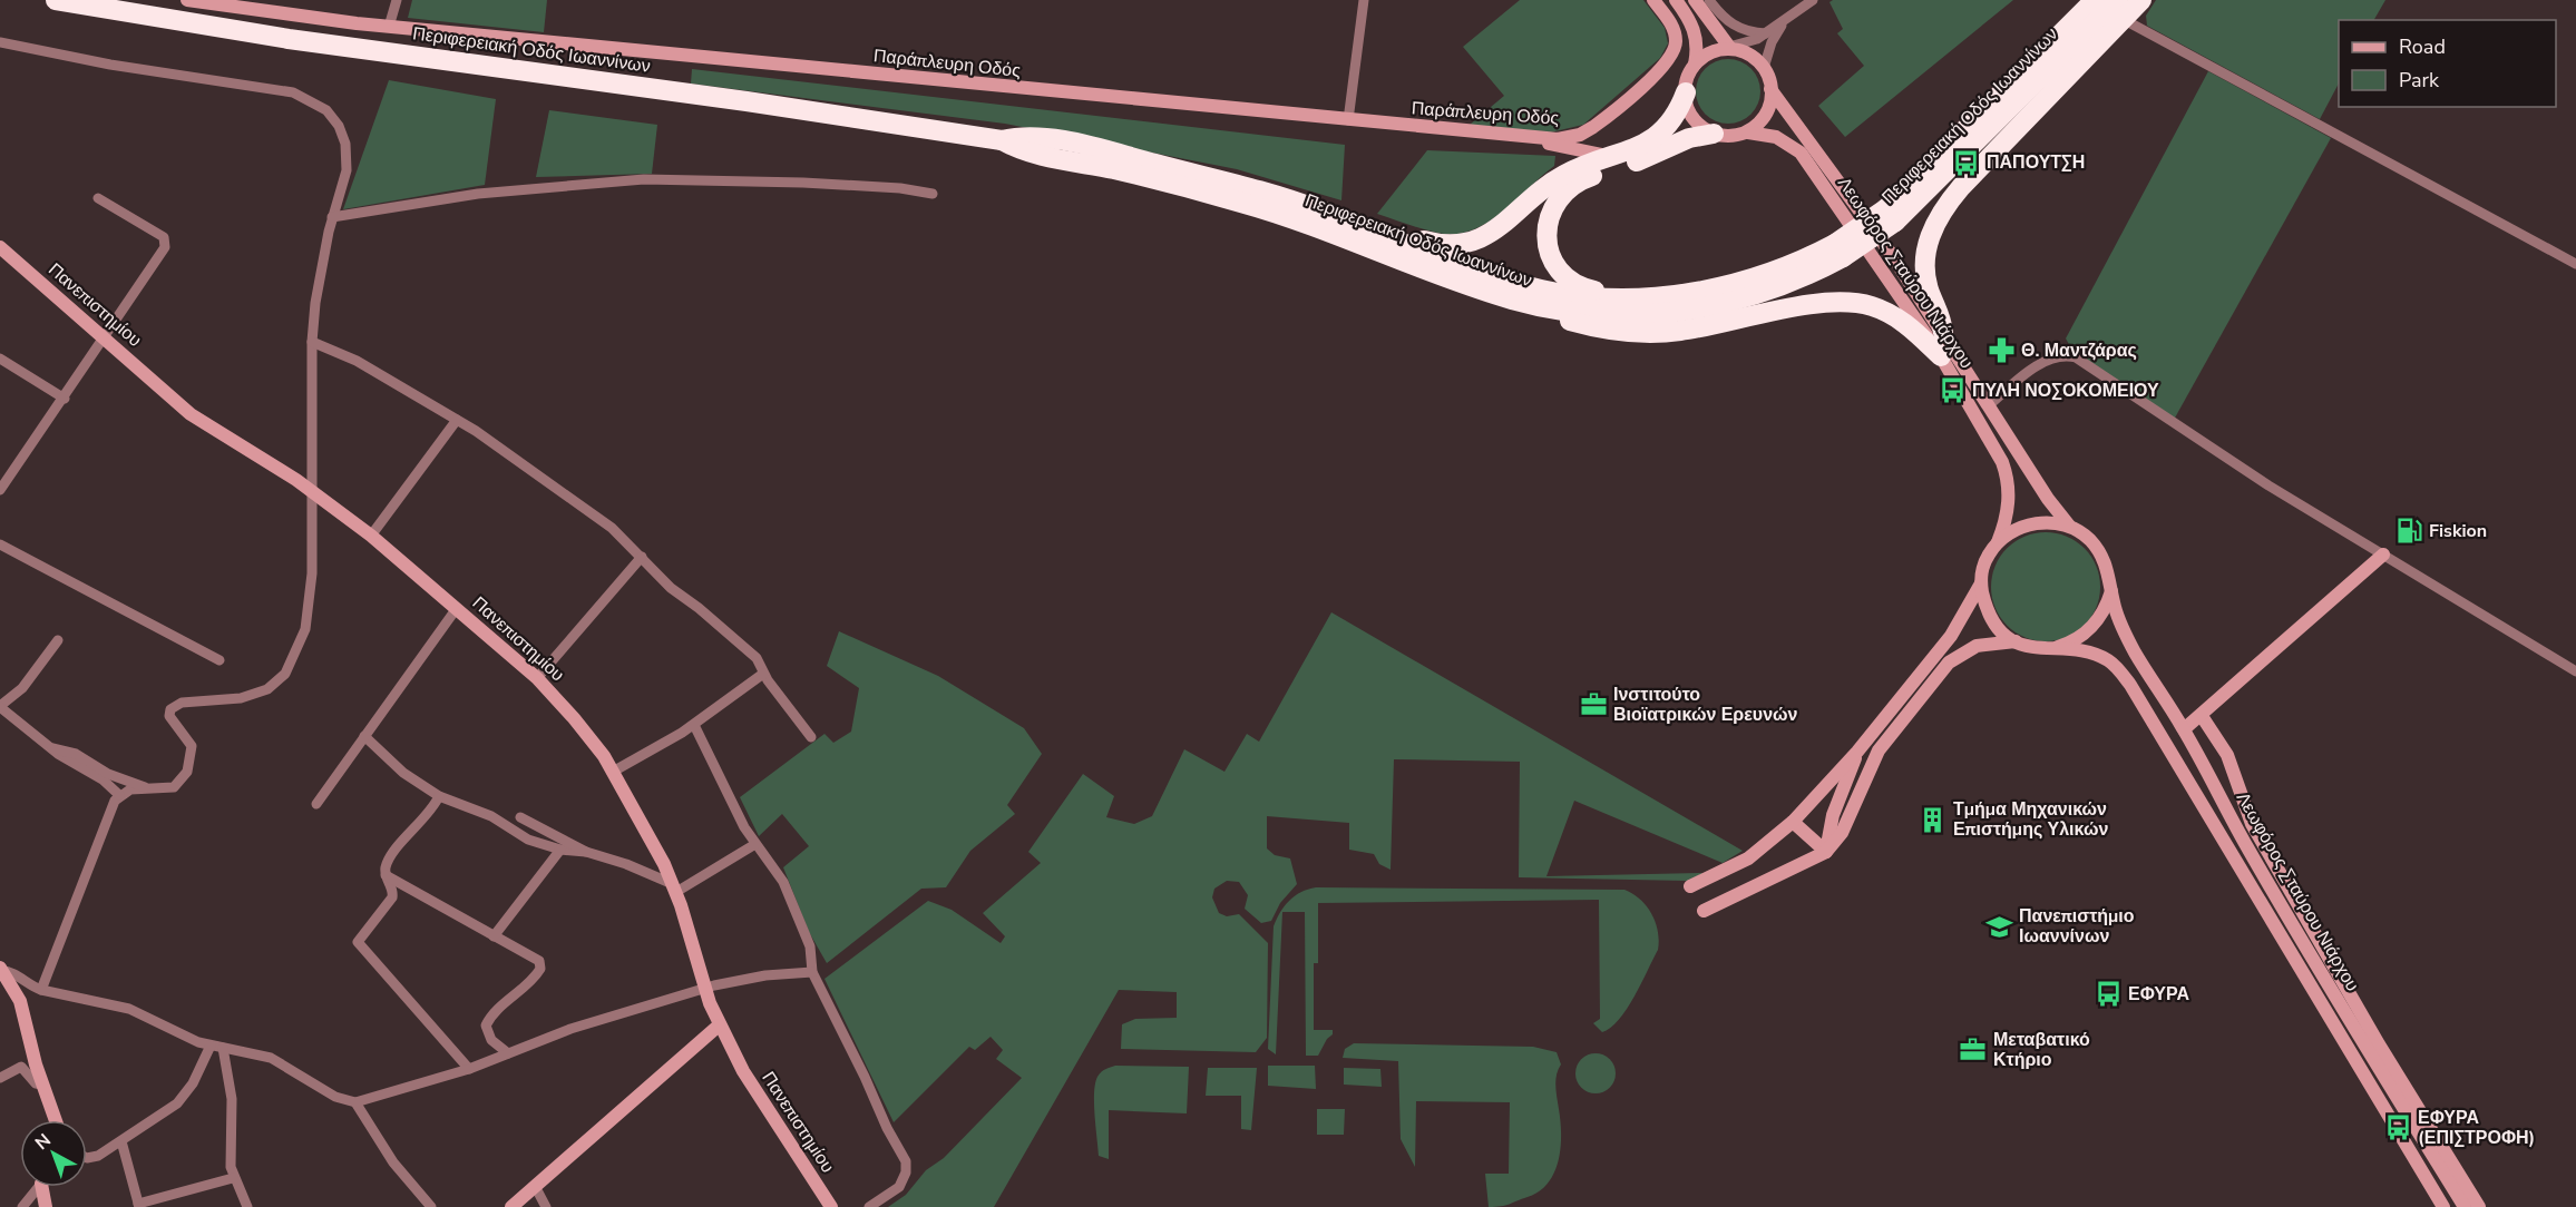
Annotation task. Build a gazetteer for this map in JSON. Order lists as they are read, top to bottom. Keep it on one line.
{"streets":{"highway":["Περιφερειακή Οδός Ιωαννίνων"],"street":["Παράπλευρη Οδός","Λεωφόρος Σταύρου Νιάρχου","Πανεπιστημίου"]},"places":{"bus stop":["ΠΑΠΟΥΤΣΗ","ΠΥΛΗ ΝΟΣΟΚΟΜΕΙΟΥ","ΕΦΥΡΑ","ΕΦΥΡΑ (ΕΠΙΣΤΡΟΦΗ)"],"pharmacy":["Θ. Μαντζάρας"],"fuel station":["Fiskion"],"office":["Ινστιτούτο Βιοϊατρικών Ερευνών","Μεταβατικό Κτήριο"],"building":["Τμήμα Μηχανικών Επιστήμης Υλικών"],"school or university":["Πανεπιστήμιο Ιωαννίνων"]},"legend":["Road","Park"],"north":"top left"}
